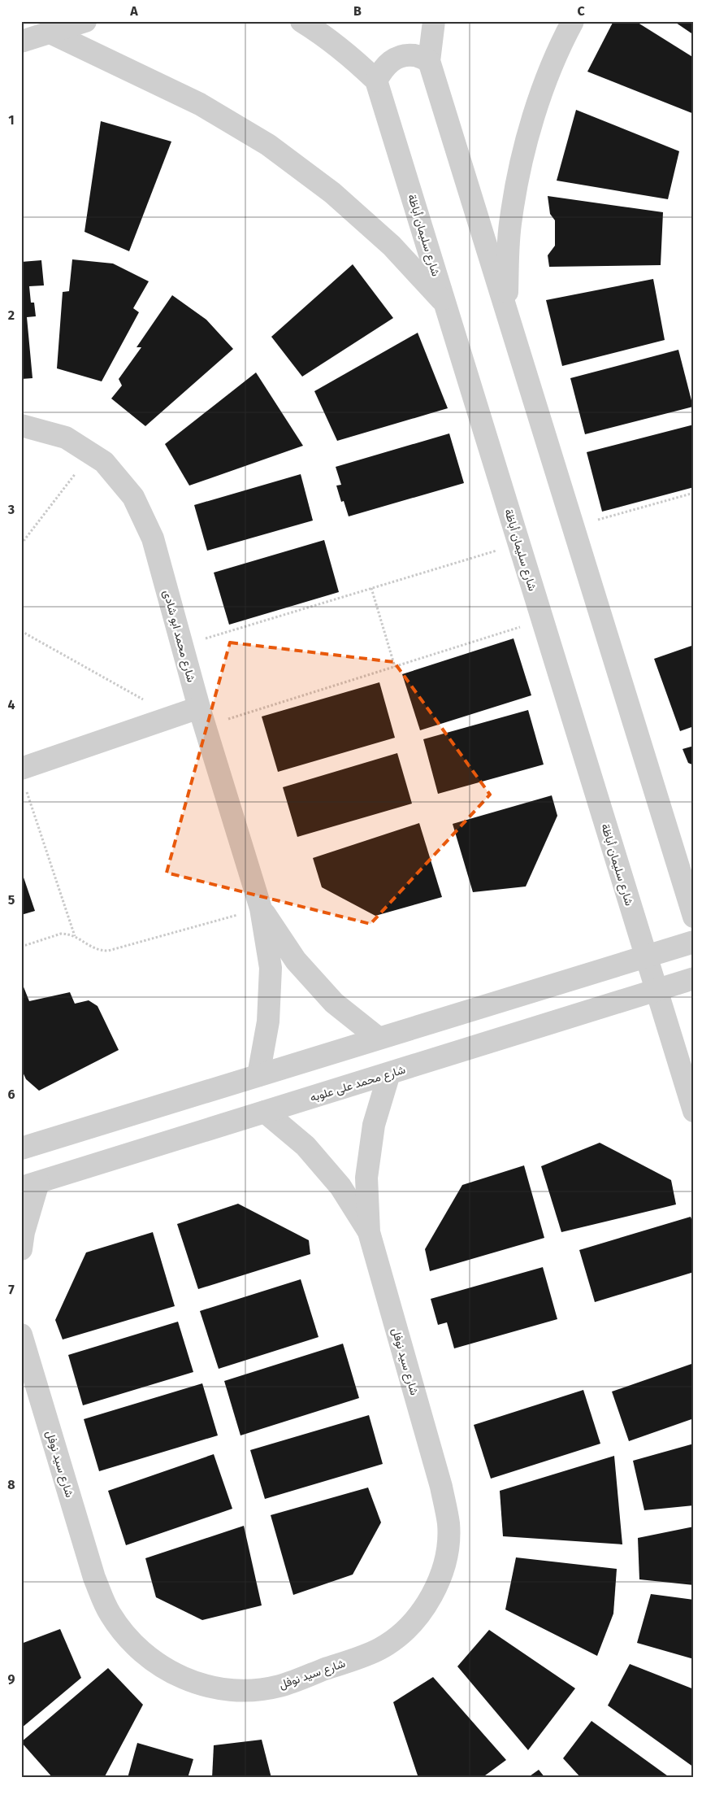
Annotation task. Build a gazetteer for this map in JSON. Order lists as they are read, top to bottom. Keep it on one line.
{"streets":{"street":["شارع سليمان أباظة","شارع محمد ابو شادى","شارع محمد على علوبه","شارع سيد نوفل"]},"crossings":[["شارع سليمان أباظة","شارع محمد على علوبه"],["شارع محمد على علوبه","شارع سيد نوفل"]],"grid":{"columns":["A","B","C"],"rows":["1","2","3","4","5","6","7","8","9"]}}
